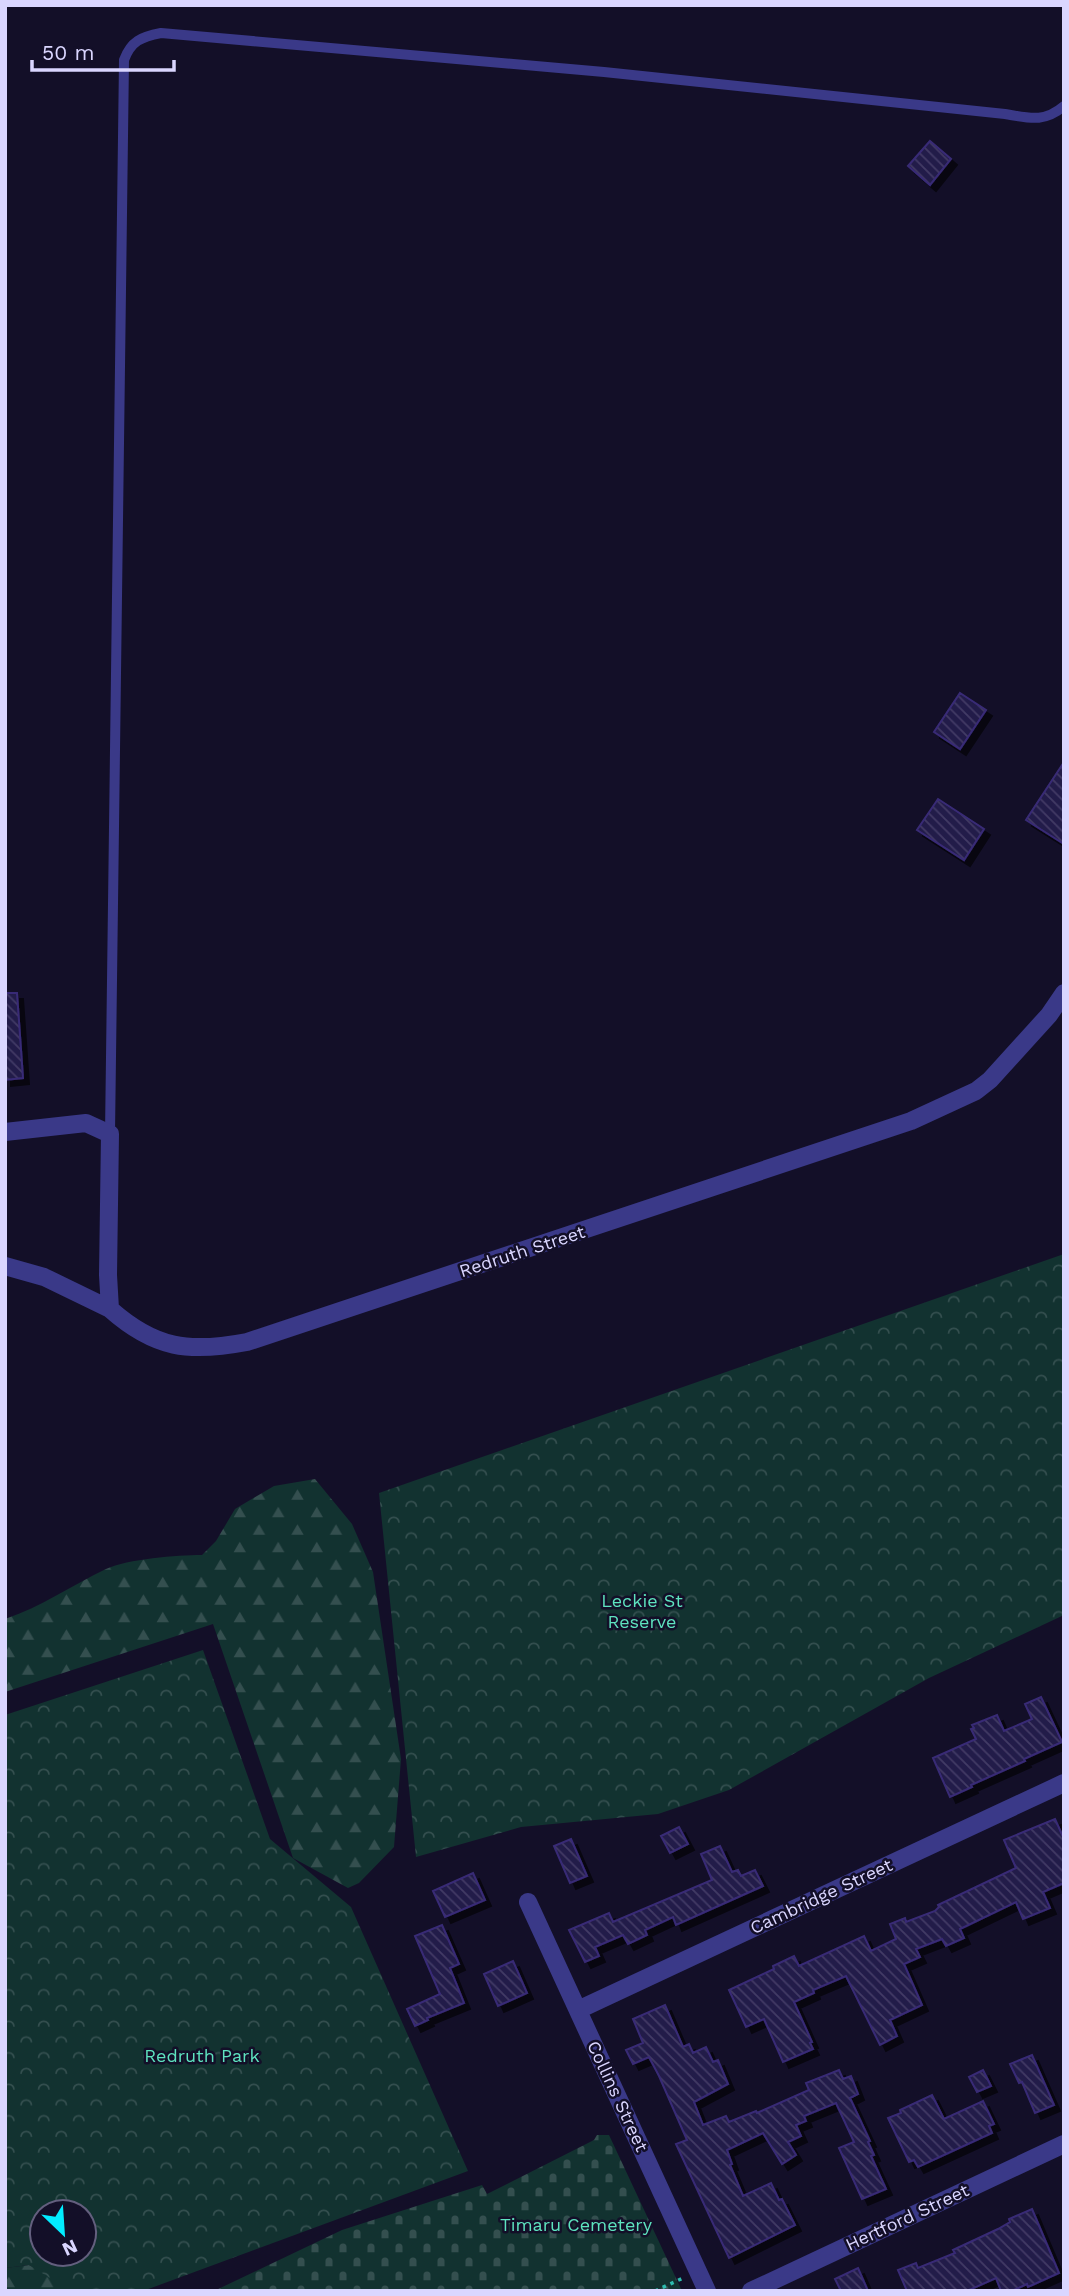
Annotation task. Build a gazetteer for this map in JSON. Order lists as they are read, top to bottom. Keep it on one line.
{"streets":{"street":["Redruth Street","Cambridge Street","Collins Street","Hertford Street"]},"crossings":[["Cambridge Street","Collins Street"]],"parks":["Leckie St Reserve","Redruth Park","Timaru Cemetery"],"scale_bar":"50 m","north":"bottom right"}
